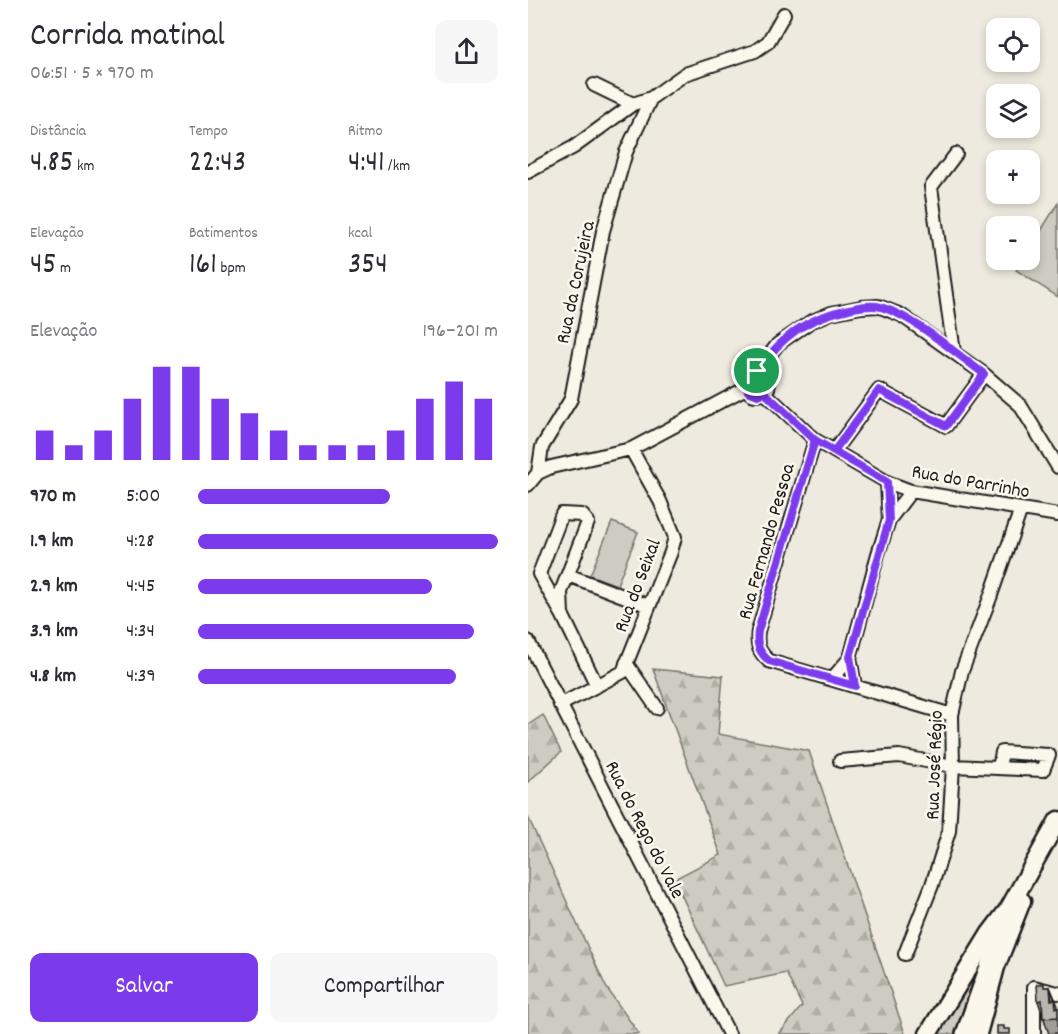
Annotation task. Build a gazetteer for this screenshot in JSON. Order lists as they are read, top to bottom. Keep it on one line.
{"streets":{"street":["Rua da Corujeira","Rua do Parrinho","Rua Fernando Pessoa","Rua do Seixal","Rua José Régio","Rua do Rego do Vale"]},"crossings":[["Rua do Parrinho","Rua Fernando Pessoa"],["Rua do Parrinho","Rua José Régio"],["Rua do Seixal","Rua do Rego do Vale"]],"page":{"heading":["Corrida matinal","06:51 · 5 × 970 m"],"map_buttons":["+","−"],"stats":[["Distância","4.85 km"],["Tempo","22:43"],["Ritmo","4:41 /km"],["Elevação","45 m"],["Batimentos","161 bpm"],["kcal","354"]],"chart":["Elevação","196–201 m"],"list":[{"name":"970 m","note":"5:00"},{"name":"1.9 km","note":"4:28"},{"name":"2.9 km","note":"4:45"},{"name":"3.9 km","note":"4:34"},{"name":"4.8 km","note":"4:39"}],"buttons":["Salvar","Compartilhar"]}}
